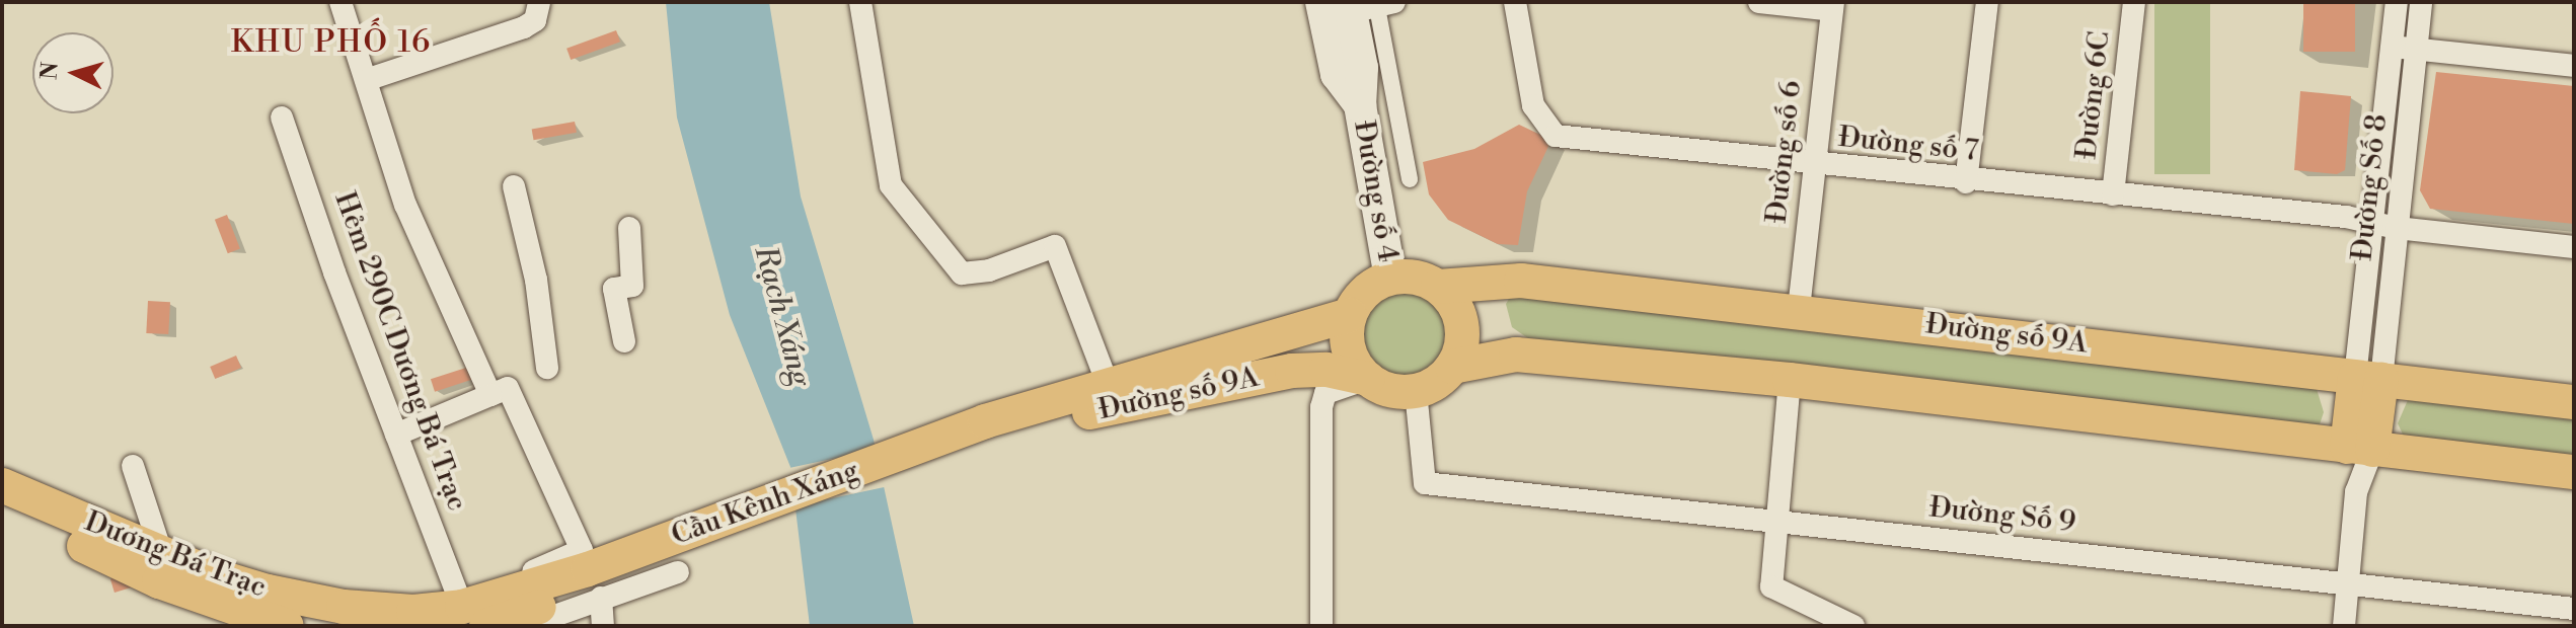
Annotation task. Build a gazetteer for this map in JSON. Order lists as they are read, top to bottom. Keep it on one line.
{"streets":{"main road":["Đường số 4","Đường số 9A","Cầu Kênh Xáng","Dương Bá Trạc"],"street":["Đường 6C","Đường số 7","Đường số 6","Đường Số 8","Hẻm 290C Dương Bá Trạc","Đường Số 9"]},"crossings":[["Đường 6C","Đường số 7"],["Đường số 7","Đường số 6"],["Đường số 7","Đường Số 8"],["Đường số 6","Đường số 9A"],["Đường Số 8","Đường số 9A"],["Đường số 4","Đường số 9A"],["Đường số 4","Đường Số 9"],["Đường số 9A","Cầu Kênh Xáng"],["Đường số 9A","Đường Số 9"],["Hẻm 290C Dương Bá Trạc","Dương Bá Trạc"],["Cầu Kênh Xáng","Dương Bá Trạc"]],"districts":["KHU PHỐ 16"],"water":["Rạch Xáng"],"north":"left"}
